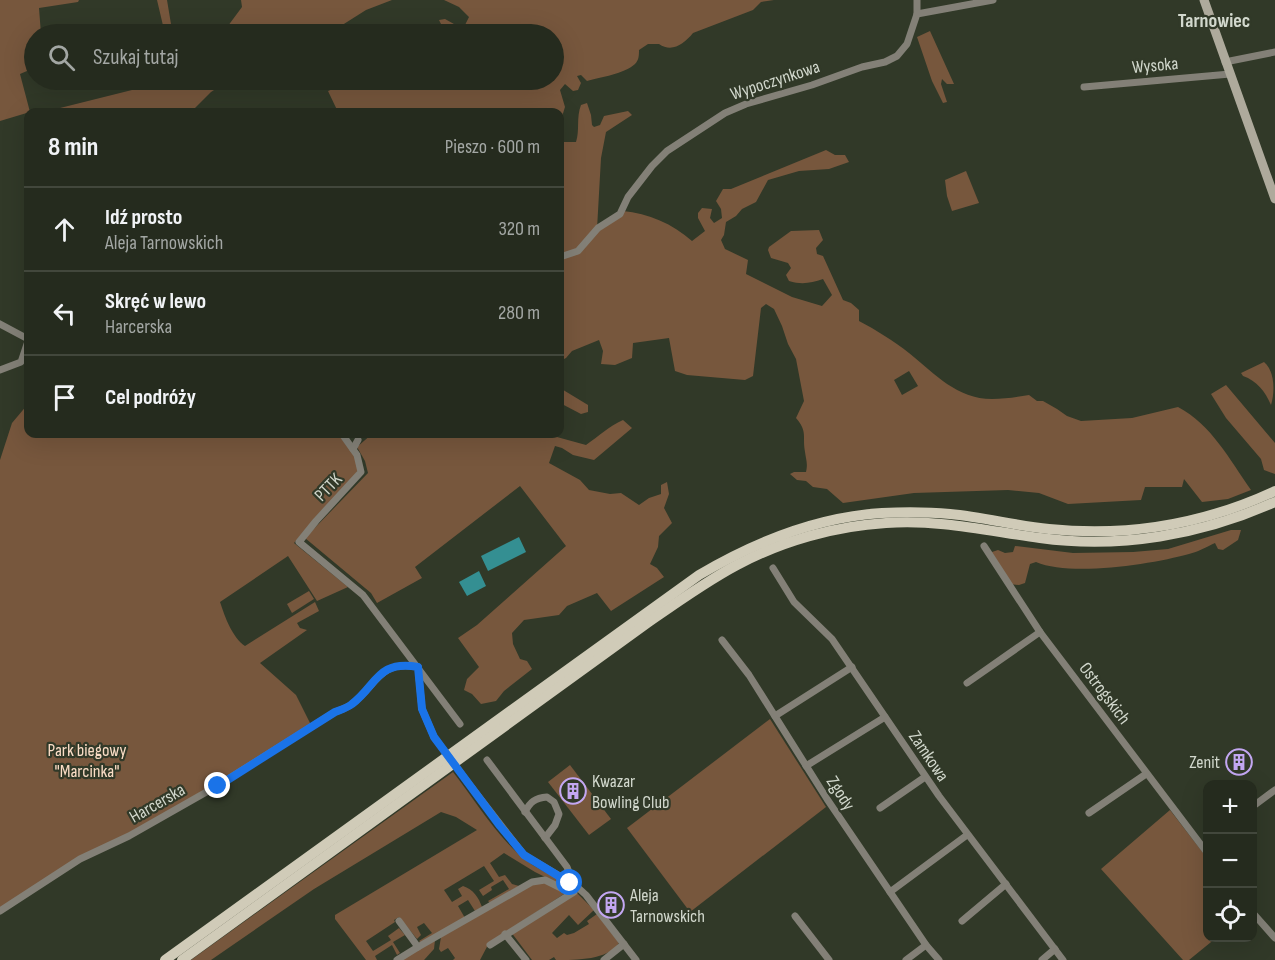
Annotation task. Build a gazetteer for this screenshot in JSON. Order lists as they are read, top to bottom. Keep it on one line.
{"streets":{"street":["Wysoka","Wypoczynkowa","PTTK","Ostrogskich","Zamkowa","Zgody","Harcerska"]},"crossings":[["PTTK","Harcerska"]],"districts":["Tarnowiec"],"parks":["Park biegowy \"Marcinka\""],"places":{"building":["Zenit","Kwazar Bowling Club","Aleja Tarnowskich"]},"page":{"search":"Szukaj tutaj","heading":["8 min","Pieszo · 600 m"],"list":[["Idź prosto","Aleja Tarnowskich","320 m"],["Skręć w lewo","Harcerska","280 m"],"Cel podróży"],"map_buttons":["+","−"]}}
